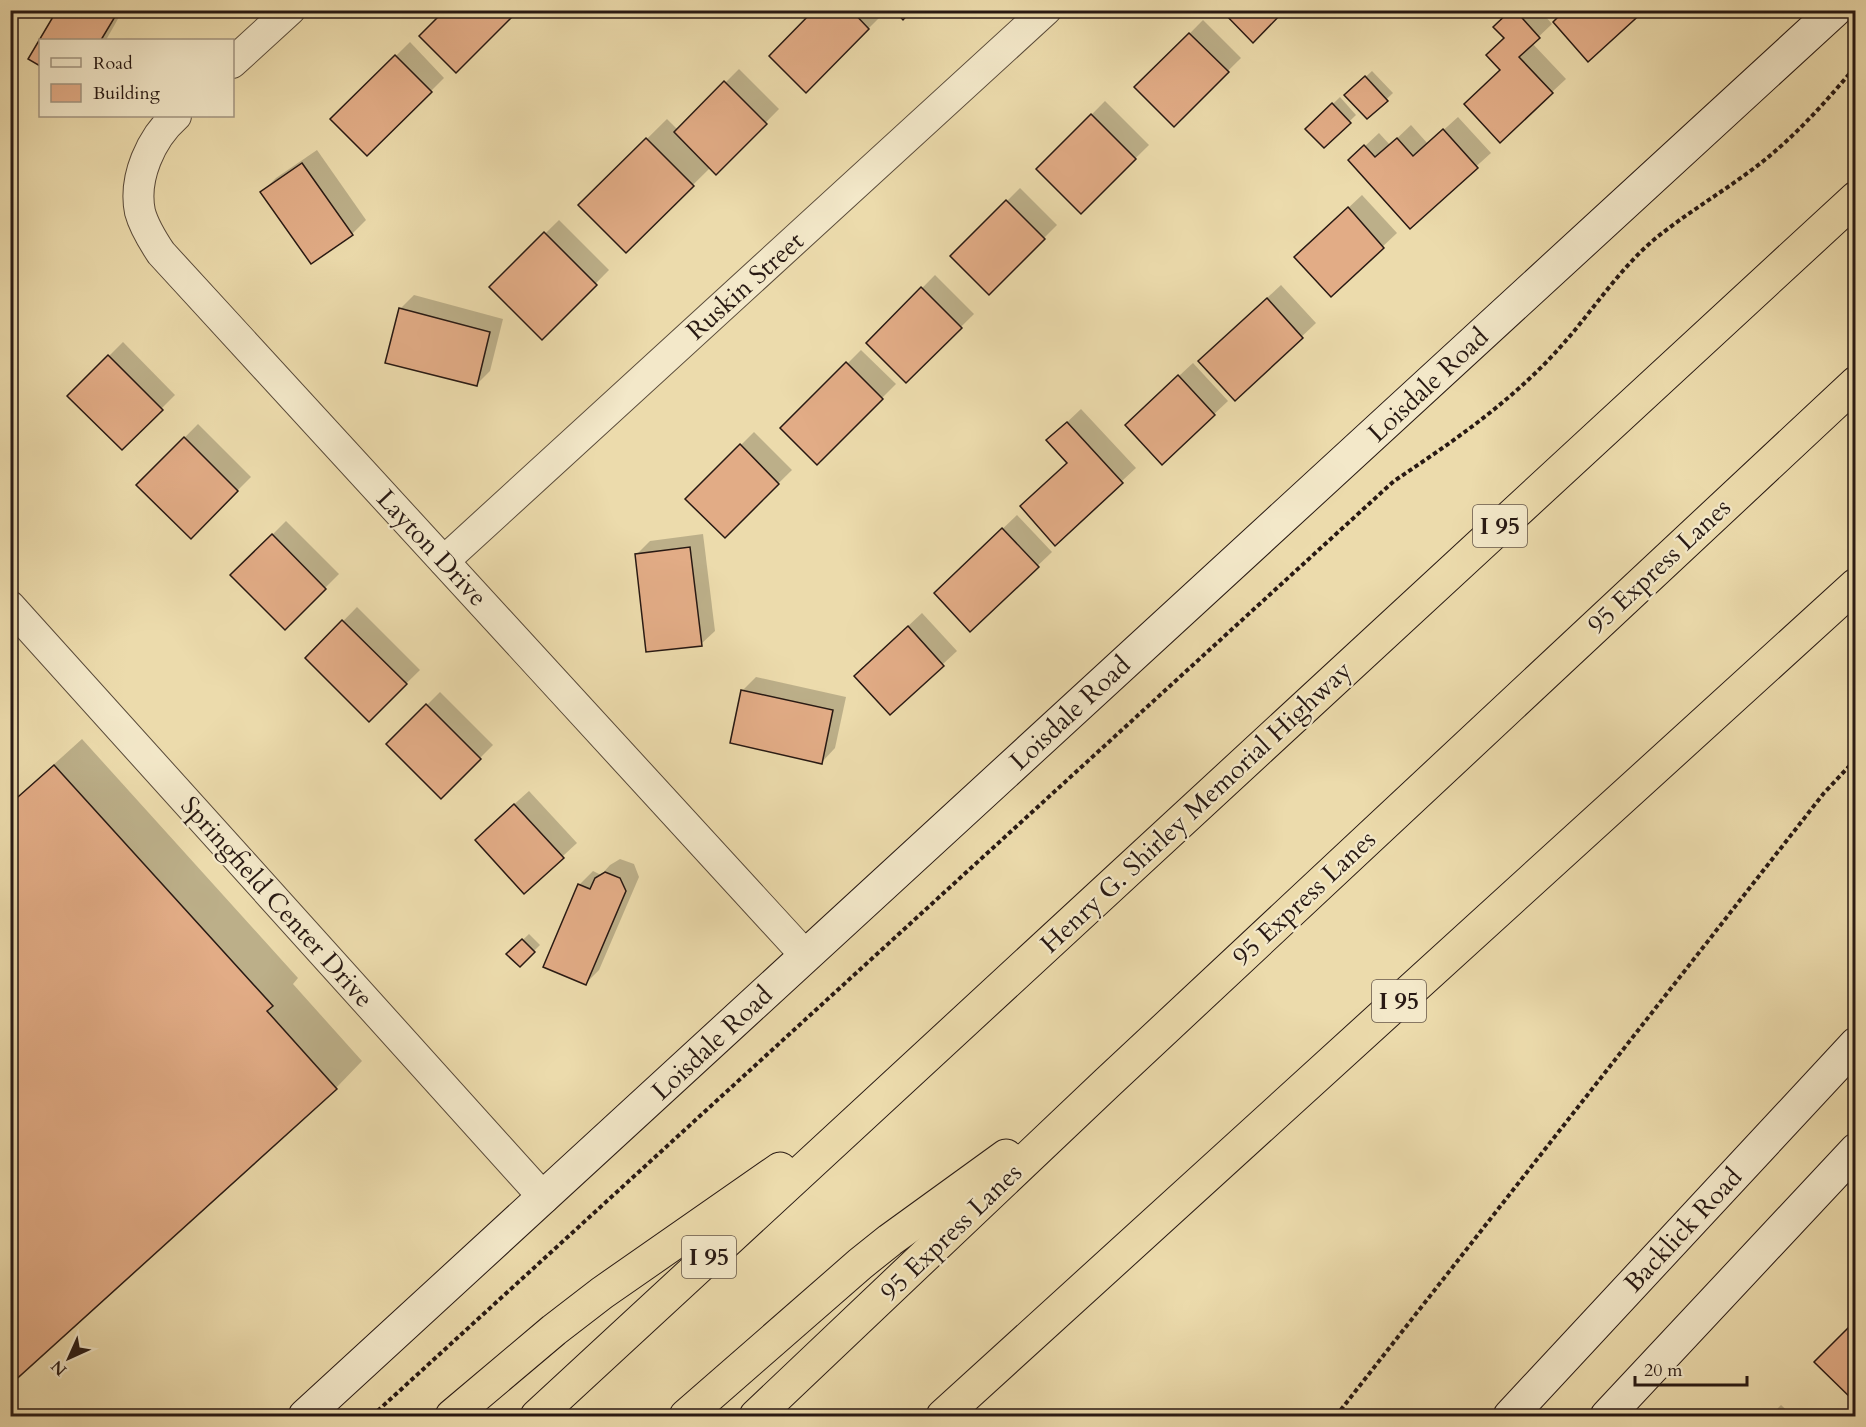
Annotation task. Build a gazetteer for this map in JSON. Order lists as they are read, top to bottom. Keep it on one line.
{"streets":{"highway":["I 95","95 Express Lanes","Henry G. Shirley Memorial Highway"],"main road":["Loisdale Road","Backlick Road"],"street":["Ruskin Street","Layton Drive","Springfield Center Drive"]},"crossings":[["Ruskin Street","Layton Drive"],["Loisdale Road","Layton Drive"],["Loisdale Road","Springfield Center Drive"]],"legend":["Road","Building"],"scale_bar":"20 m","north":"bottom left"}
